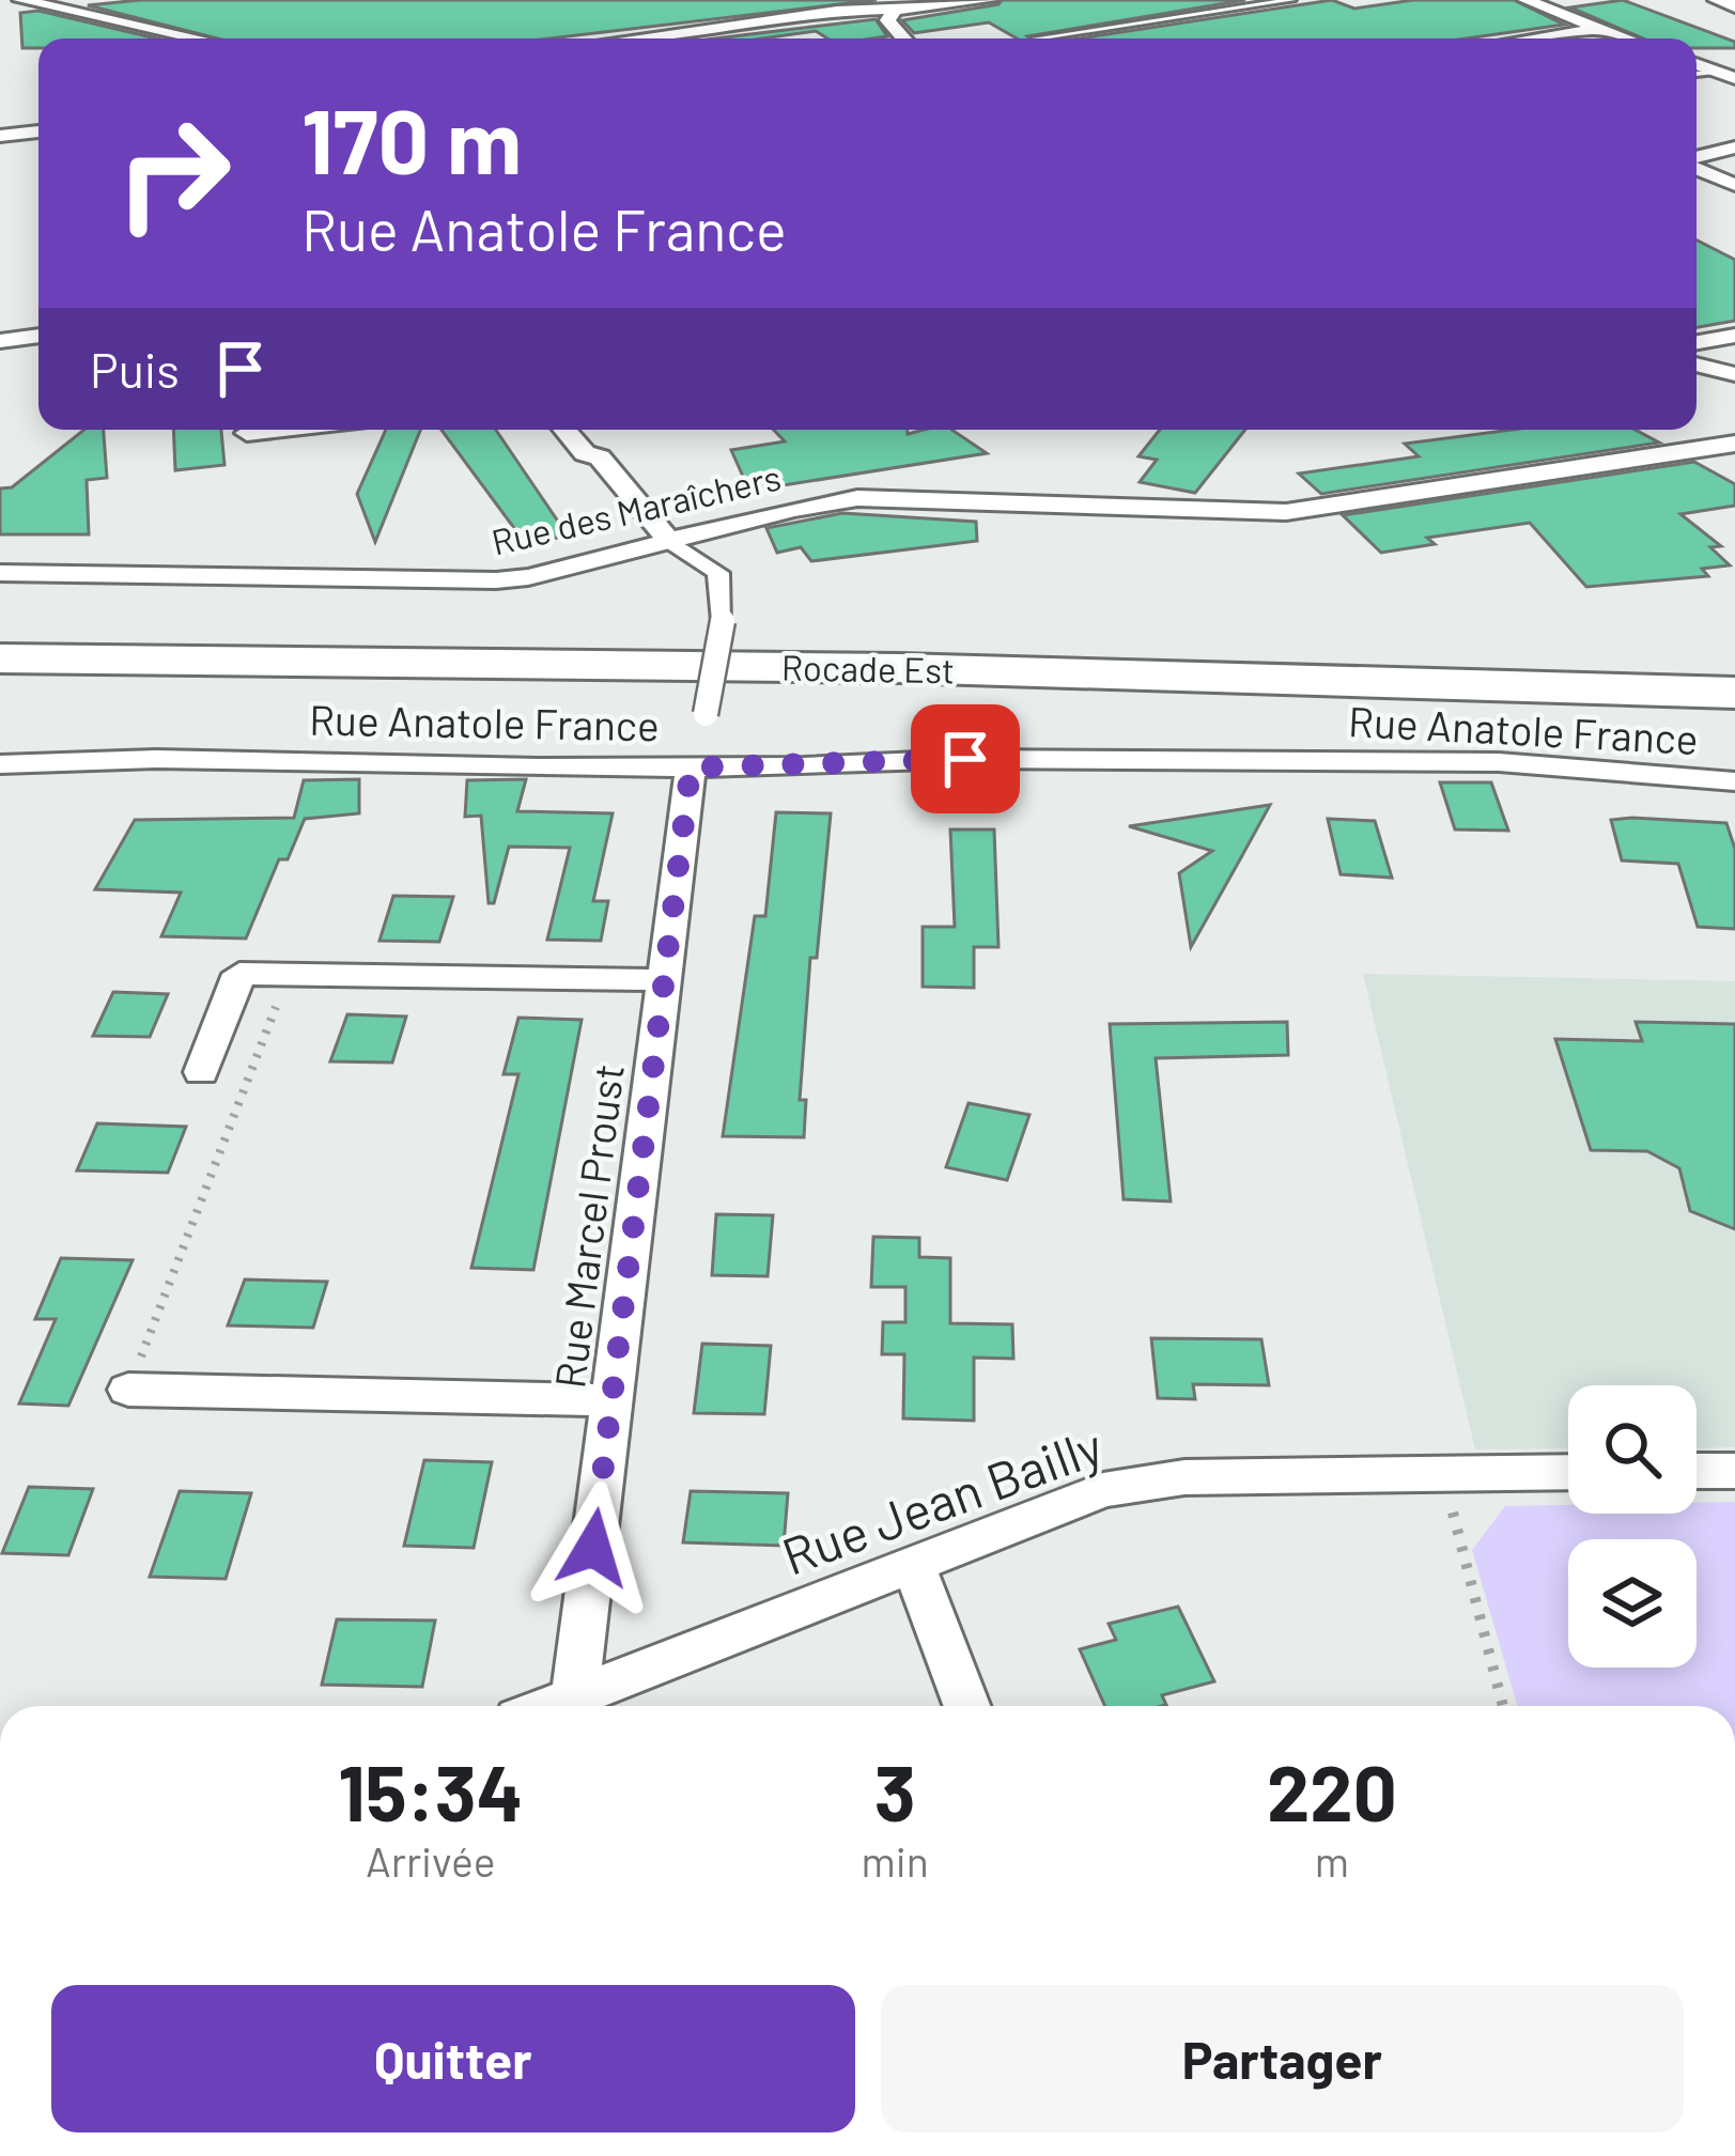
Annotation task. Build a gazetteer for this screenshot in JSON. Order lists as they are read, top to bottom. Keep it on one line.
{"streets":{"highway":["Rocade Est"],"street":["Rue des Maraîchers","Rue Anatole France","Rue Marcel Proust","Rue Jean Bailly"]},"crossings":[["Rue Anatole France","Rue Marcel Proust"],["Rue Marcel Proust","Rue Jean Bailly"]],"page":{"turn":["170 m","Rue Anatole France"],"then":"Puis","eta":["15:34","Arrivée","3","min","220","m"],"buttons":["Quitter","Partager"]}}
